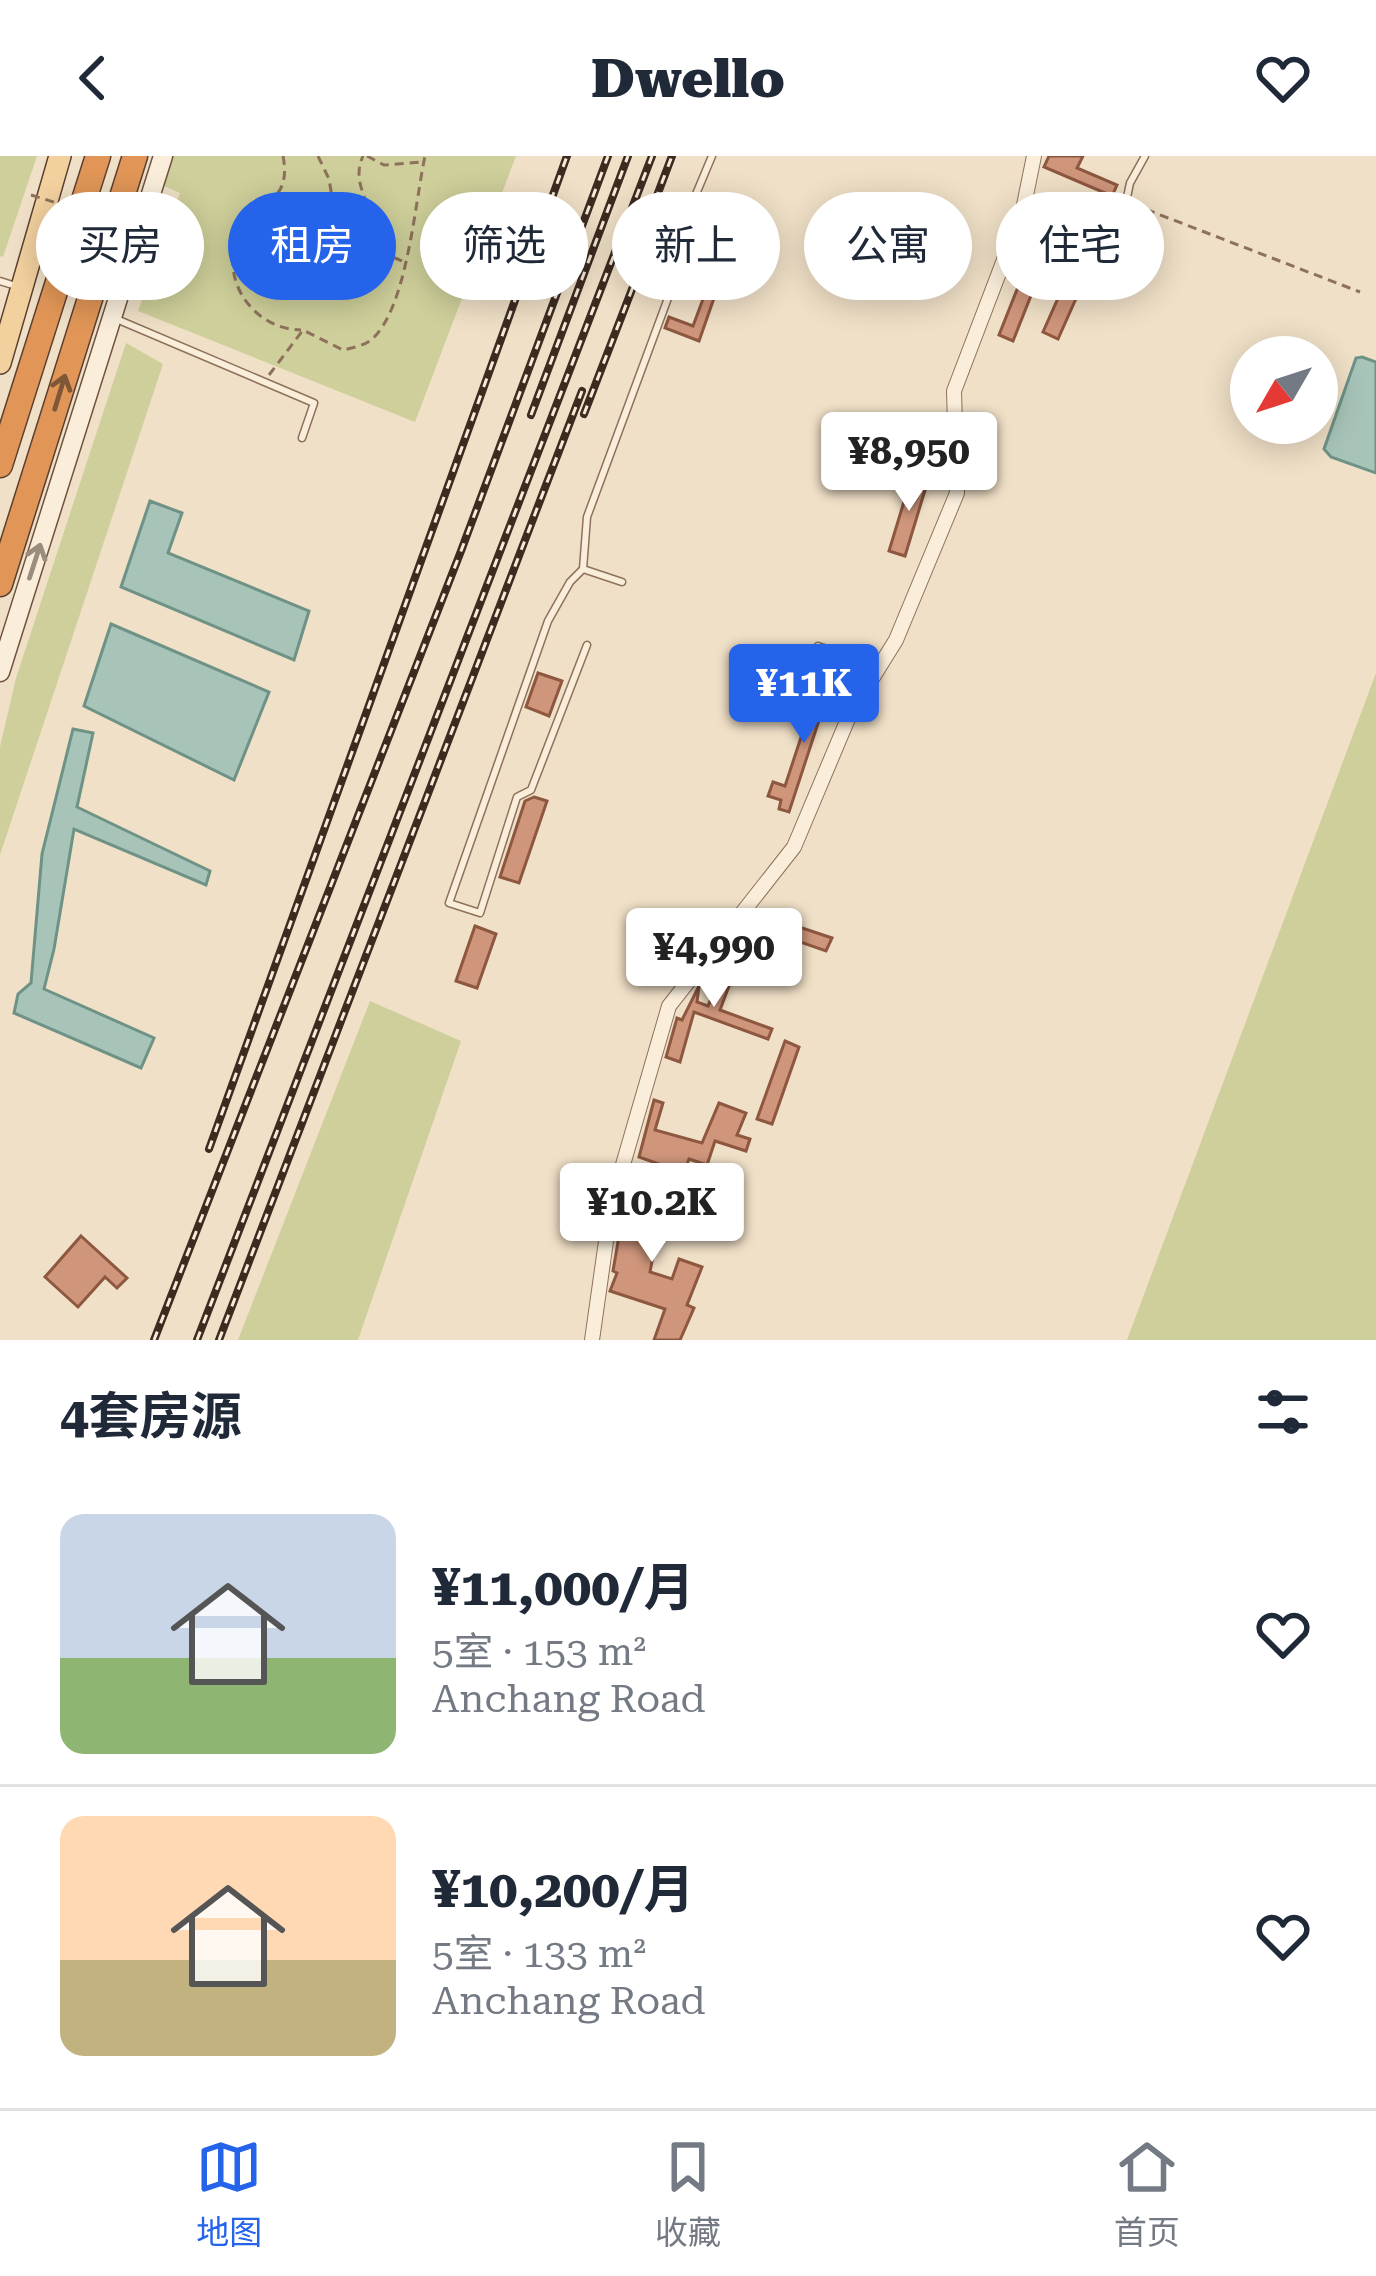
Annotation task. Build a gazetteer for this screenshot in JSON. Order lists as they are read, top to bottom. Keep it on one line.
{"north":"bottom left","page":{"header":"Dwello","chip":["买房","租房","筛选","新上","公寓","住宅"],"price":["¥8,950","¥11K","¥4,990","¥10.2K"],"heading":"4套房源","list":[{"name":"¥11,000/月","note":"5室 · 153 m² · Anchang Road"},{"name":"¥10,200/月","note":"5室 · 133 m² · Anchang Road"}],"tabs":["地图","收藏","首页"]}}
